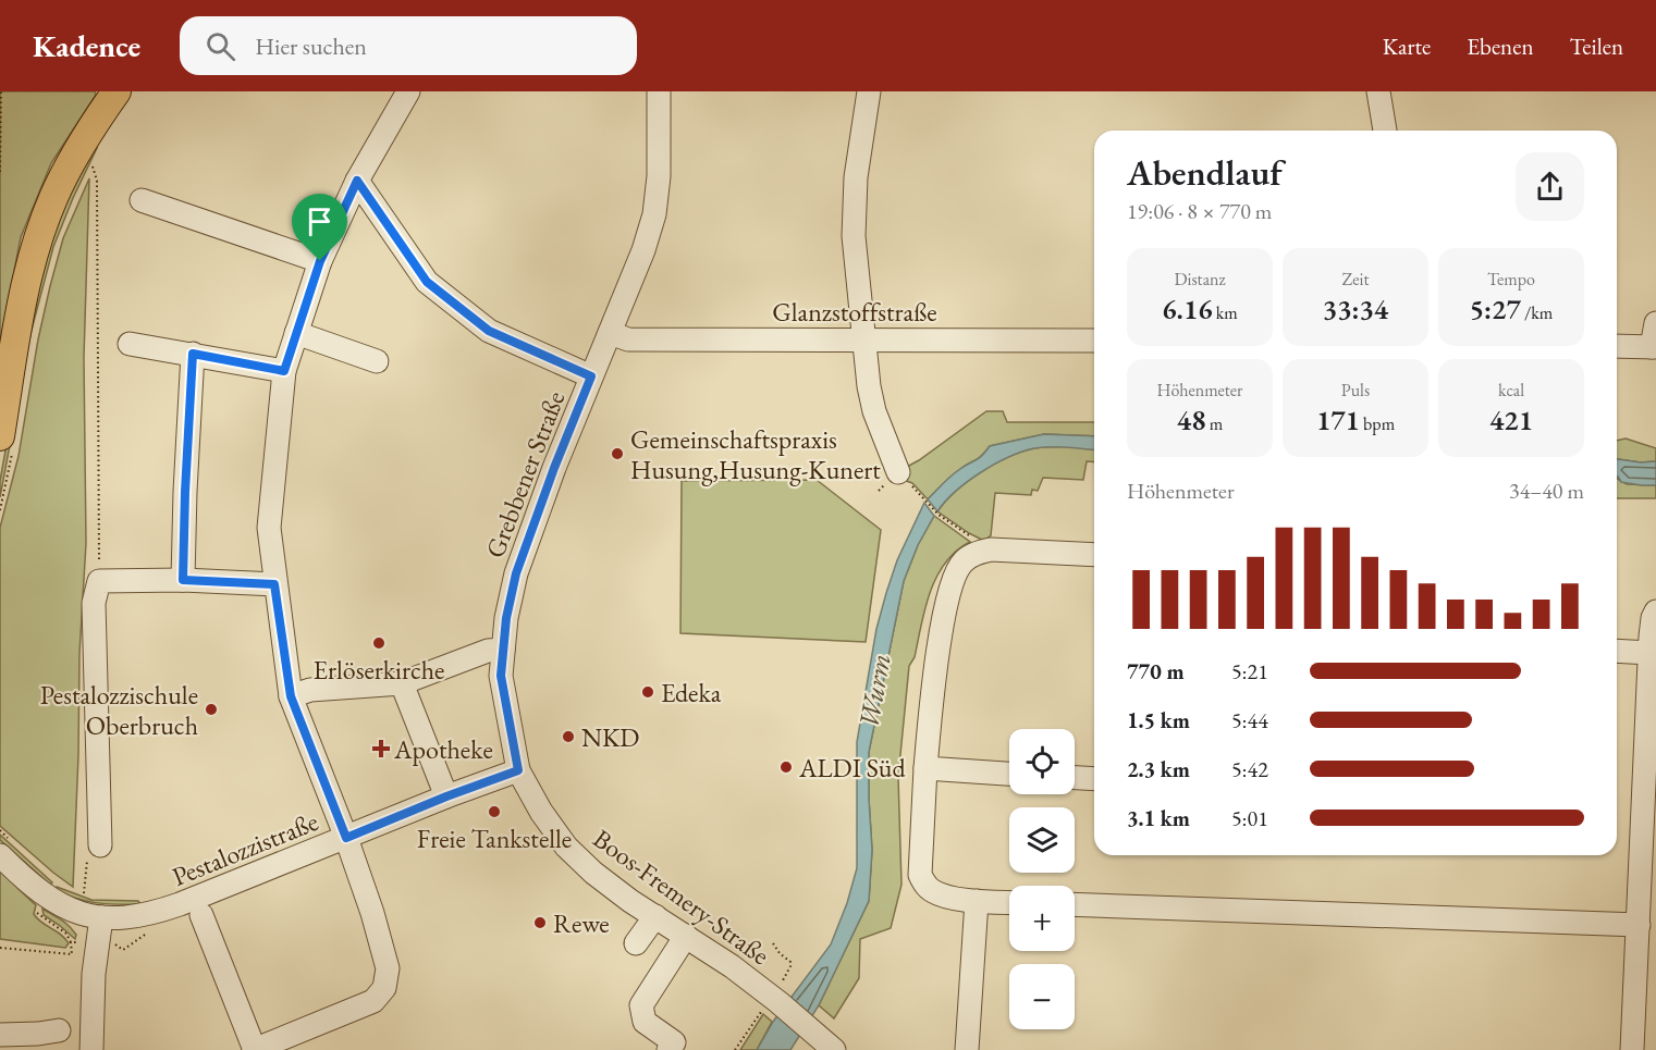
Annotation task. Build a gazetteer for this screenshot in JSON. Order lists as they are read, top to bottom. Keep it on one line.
{"streets":{"street":["Glanzstoffstraße","Grebbener Straße","Pestalozzistraße","Boos-Fremery-Straße"]},"crossings":[["Glanzstoffstraße","Grebbener Straße"],["Grebbener Straße","Pestalozzistraße"],["Grebbener Straße","Boos-Fremery-Straße"],["Pestalozzistraße","Boos-Fremery-Straße"]],"water":["Wurm"],"places":{"other":["Gemeinschaftspraxis Husung,Husung-Kunert","Erlöserkirche","Edeka","Pestalozzischule Oberbruch","NKD","ALDI Süd","Freie Tankstelle","Rewe"],"health":["Apotheke"]},"page":{"header":"Kadence","search":"Hier suchen","nav":["Karte","Ebenen","Teilen"],"heading":["Abendlauf","19:06 · 8 × 770 m"],"stats":[["Distanz","6.16 km"],["Zeit","33:34"],["Tempo","5:27 /km"],["Höhenmeter","48 m"],["Puls","171 bpm"],["kcal","421"]],"chart":["Höhenmeter","34–40 m"],"list":[{"name":"770 m","note":"5:21"},{"name":"1.5 km","note":"5:44"},{"name":"2.3 km","note":"5:42"},{"name":"3.1 km","note":"5:01"}],"map_buttons":["+","−"]}}
